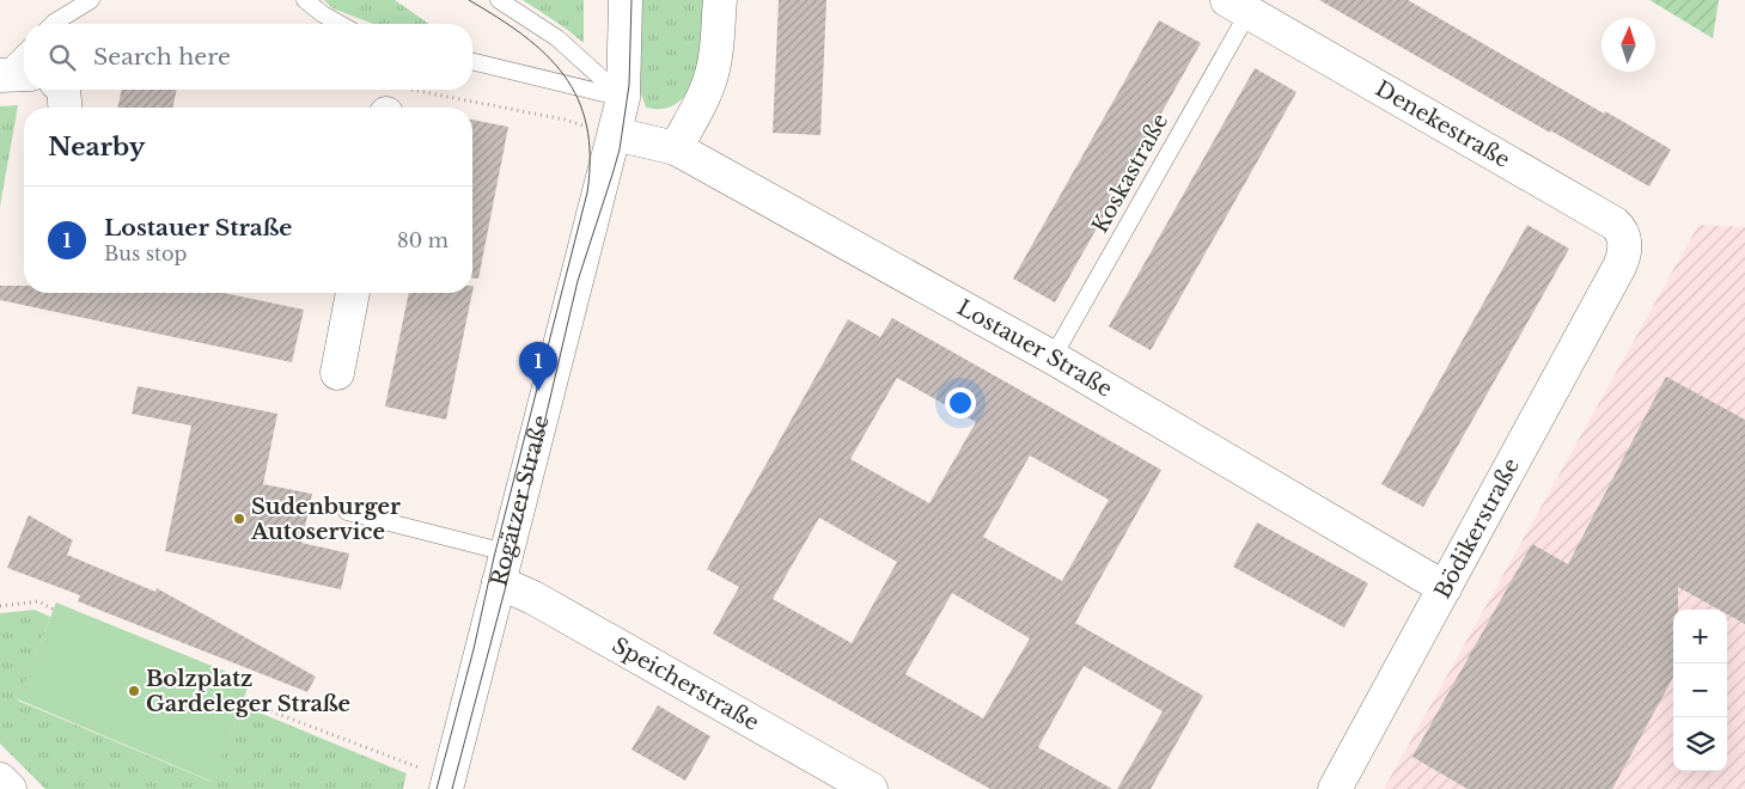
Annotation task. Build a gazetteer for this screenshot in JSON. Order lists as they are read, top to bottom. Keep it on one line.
{"streets":{"street":["Denekestraße","Lostauer Straße","Rogätzer Straße","Bödikerstraße","Speicherstraße"],"lane":["Koskastraße"]},"crossings":[["Denekestraße","Koskastraße"],["Denekestraße","Bödikerstraße"],["Koskastraße","Lostauer Straße"],["Lostauer Straße","Rogätzer Straße"],["Lostauer Straße","Bödikerstraße"],["Rogätzer Straße","Speicherstraße"]],"places":["Sudenburger Autoservice","Bolzplatz Gardeleger Straße"],"north":"top","page":{"search":"Search here","heading":"Nearby","list":[{"mark":"1","name":"Lostauer Straße","note":"Bus stop","value":"80 m"}],"pins":"1","map_buttons":["+","−"]}}
